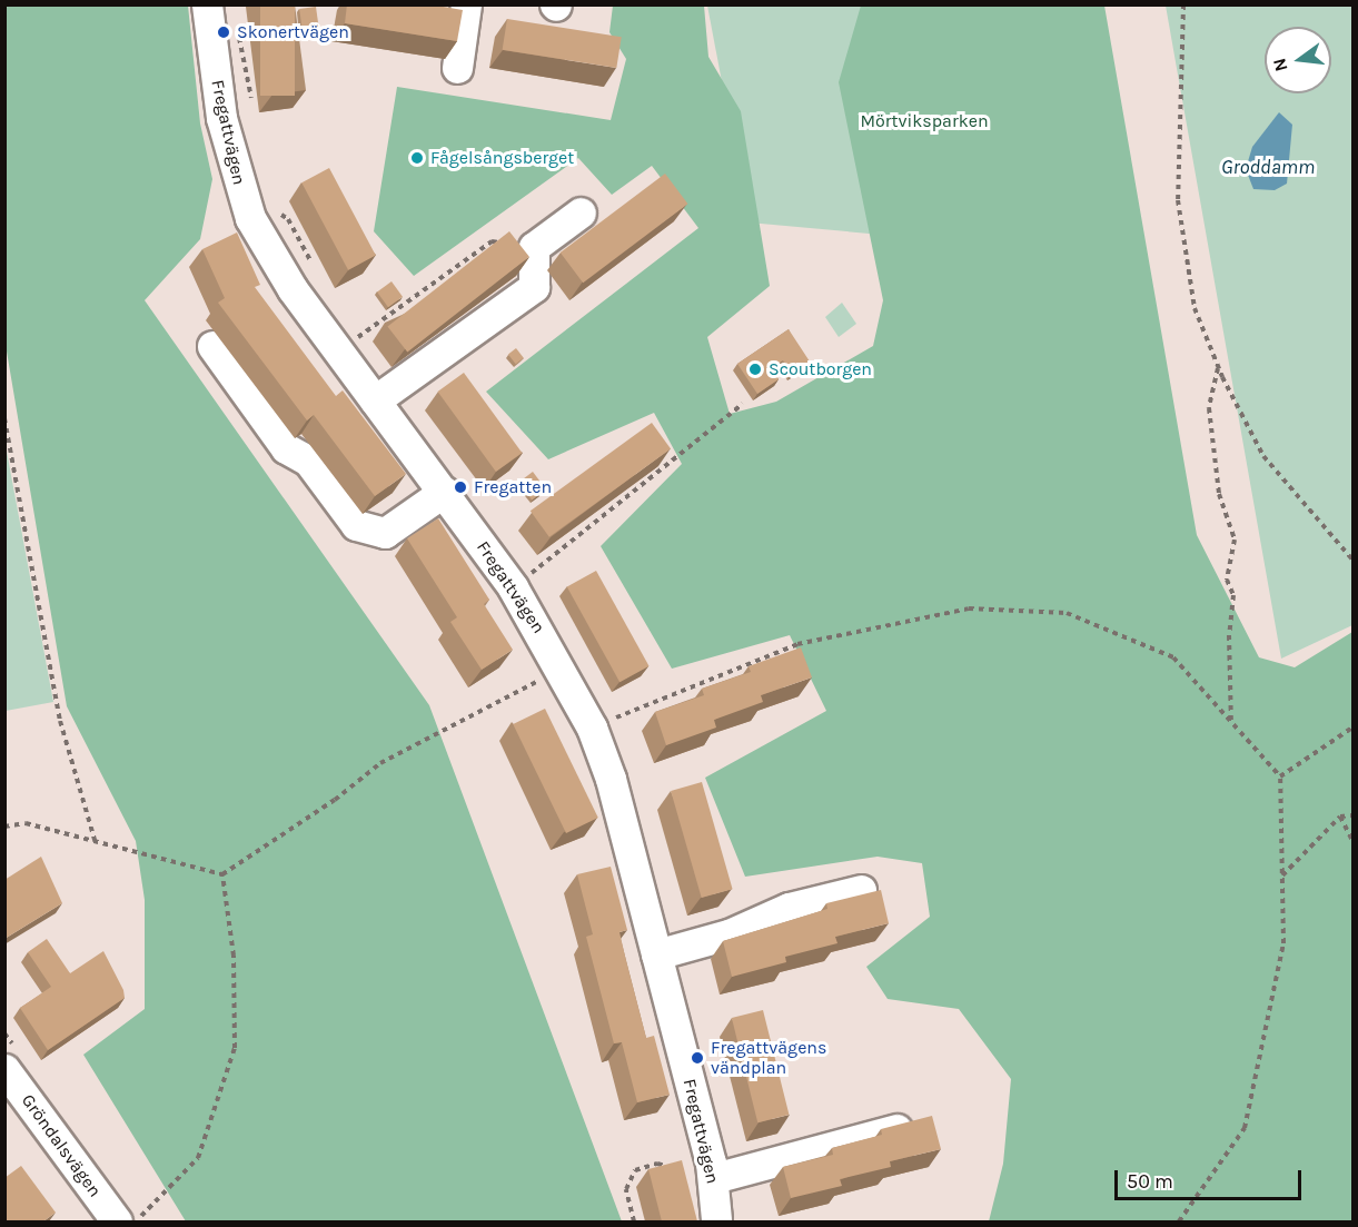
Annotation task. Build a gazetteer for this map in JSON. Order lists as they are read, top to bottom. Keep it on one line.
{"streets":{"street":["Fregattvägen","Gröndalsvägen"]},"water":["Groddamm"],"parks":["Mörtviksparken"],"places":["Skonertvägen","Fågelsångsberget","Scoutborgen","Fregatten","Fregattvägens vändplan"],"scale_bar":"50 m","north":"left"}
